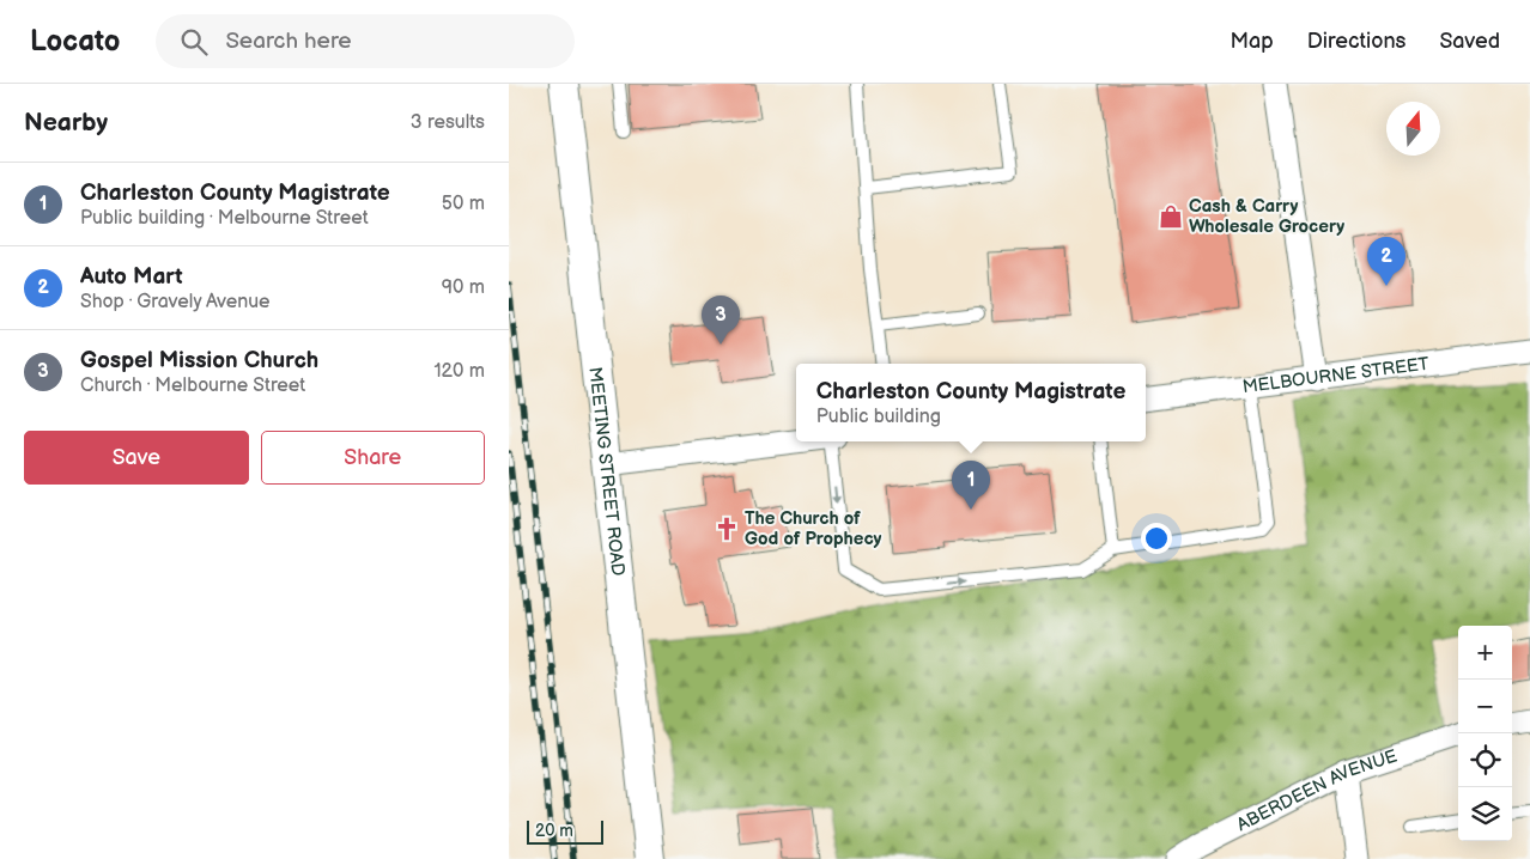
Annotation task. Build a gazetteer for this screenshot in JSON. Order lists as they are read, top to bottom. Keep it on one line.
{"streets":{"street":["MELBOURNE STREET","MEETING STREET ROAD","ABERDEEN AVENUE"]},"places":{"shop":["Cash & Carry Wholesale Grocery"],"church":["The Church of God of Prophecy"]},"scale_bar":"20 m","north":"top","page":{"header":"Locato","search":"Search here","nav":["Map","Directions","Saved"],"heading":["Nearby","3 results"],"list":[{"mark":"1","name":"Charleston County Magistrate","note":"Public building · Melbourne Street","value":"50 m"},{"mark":"2","name":"Auto Mart","note":"Shop · Gravely Avenue","value":"90 m"},{"mark":"3","name":"Gospel Mission Church","note":"Church · Melbourne Street","value":"120 m"}],"pins":["2","3","1"],"popup":["Charleston County Magistrate","Public building"],"buttons":["Save","Share"],"map_buttons":["+","−"],"scale":"20 m"}}
